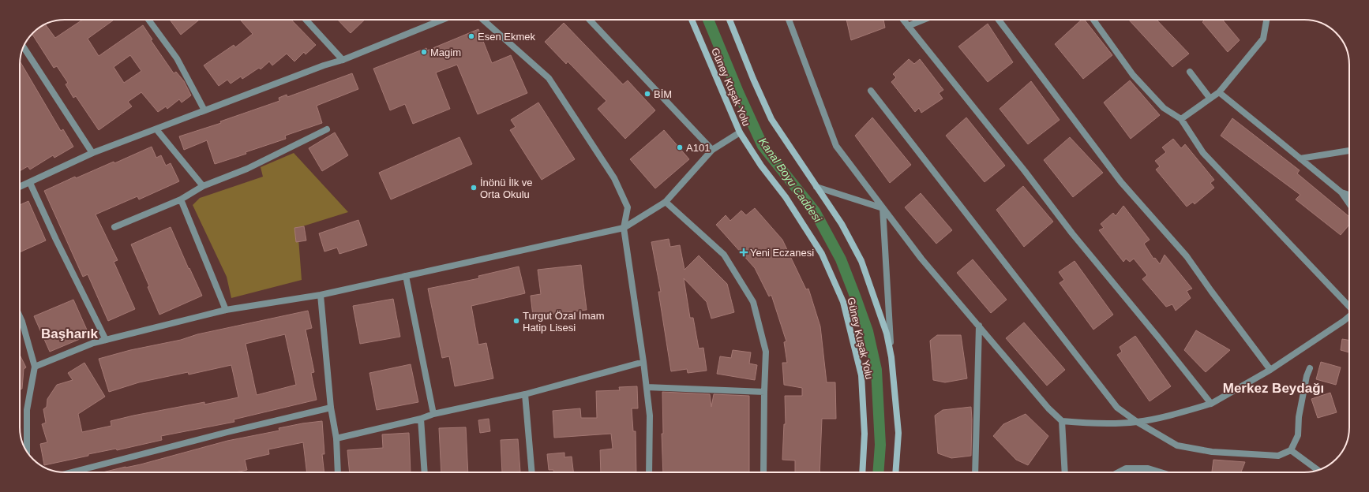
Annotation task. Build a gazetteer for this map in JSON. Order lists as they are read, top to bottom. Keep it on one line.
{"streets":{"main road":["Güney Kuşak Yolu"]},"districts":["Başharık","Merkez Beydağı"],"water":["Kanal Boyu Caddesi"],"places":{"other":["Esen Ekmek","Magim","BİM","A101","İnönü İlk ve Orta Okulu","Turgut Özal İmam Hatip Lisesi"],"health":["Yeni Eczanesi"]}}
